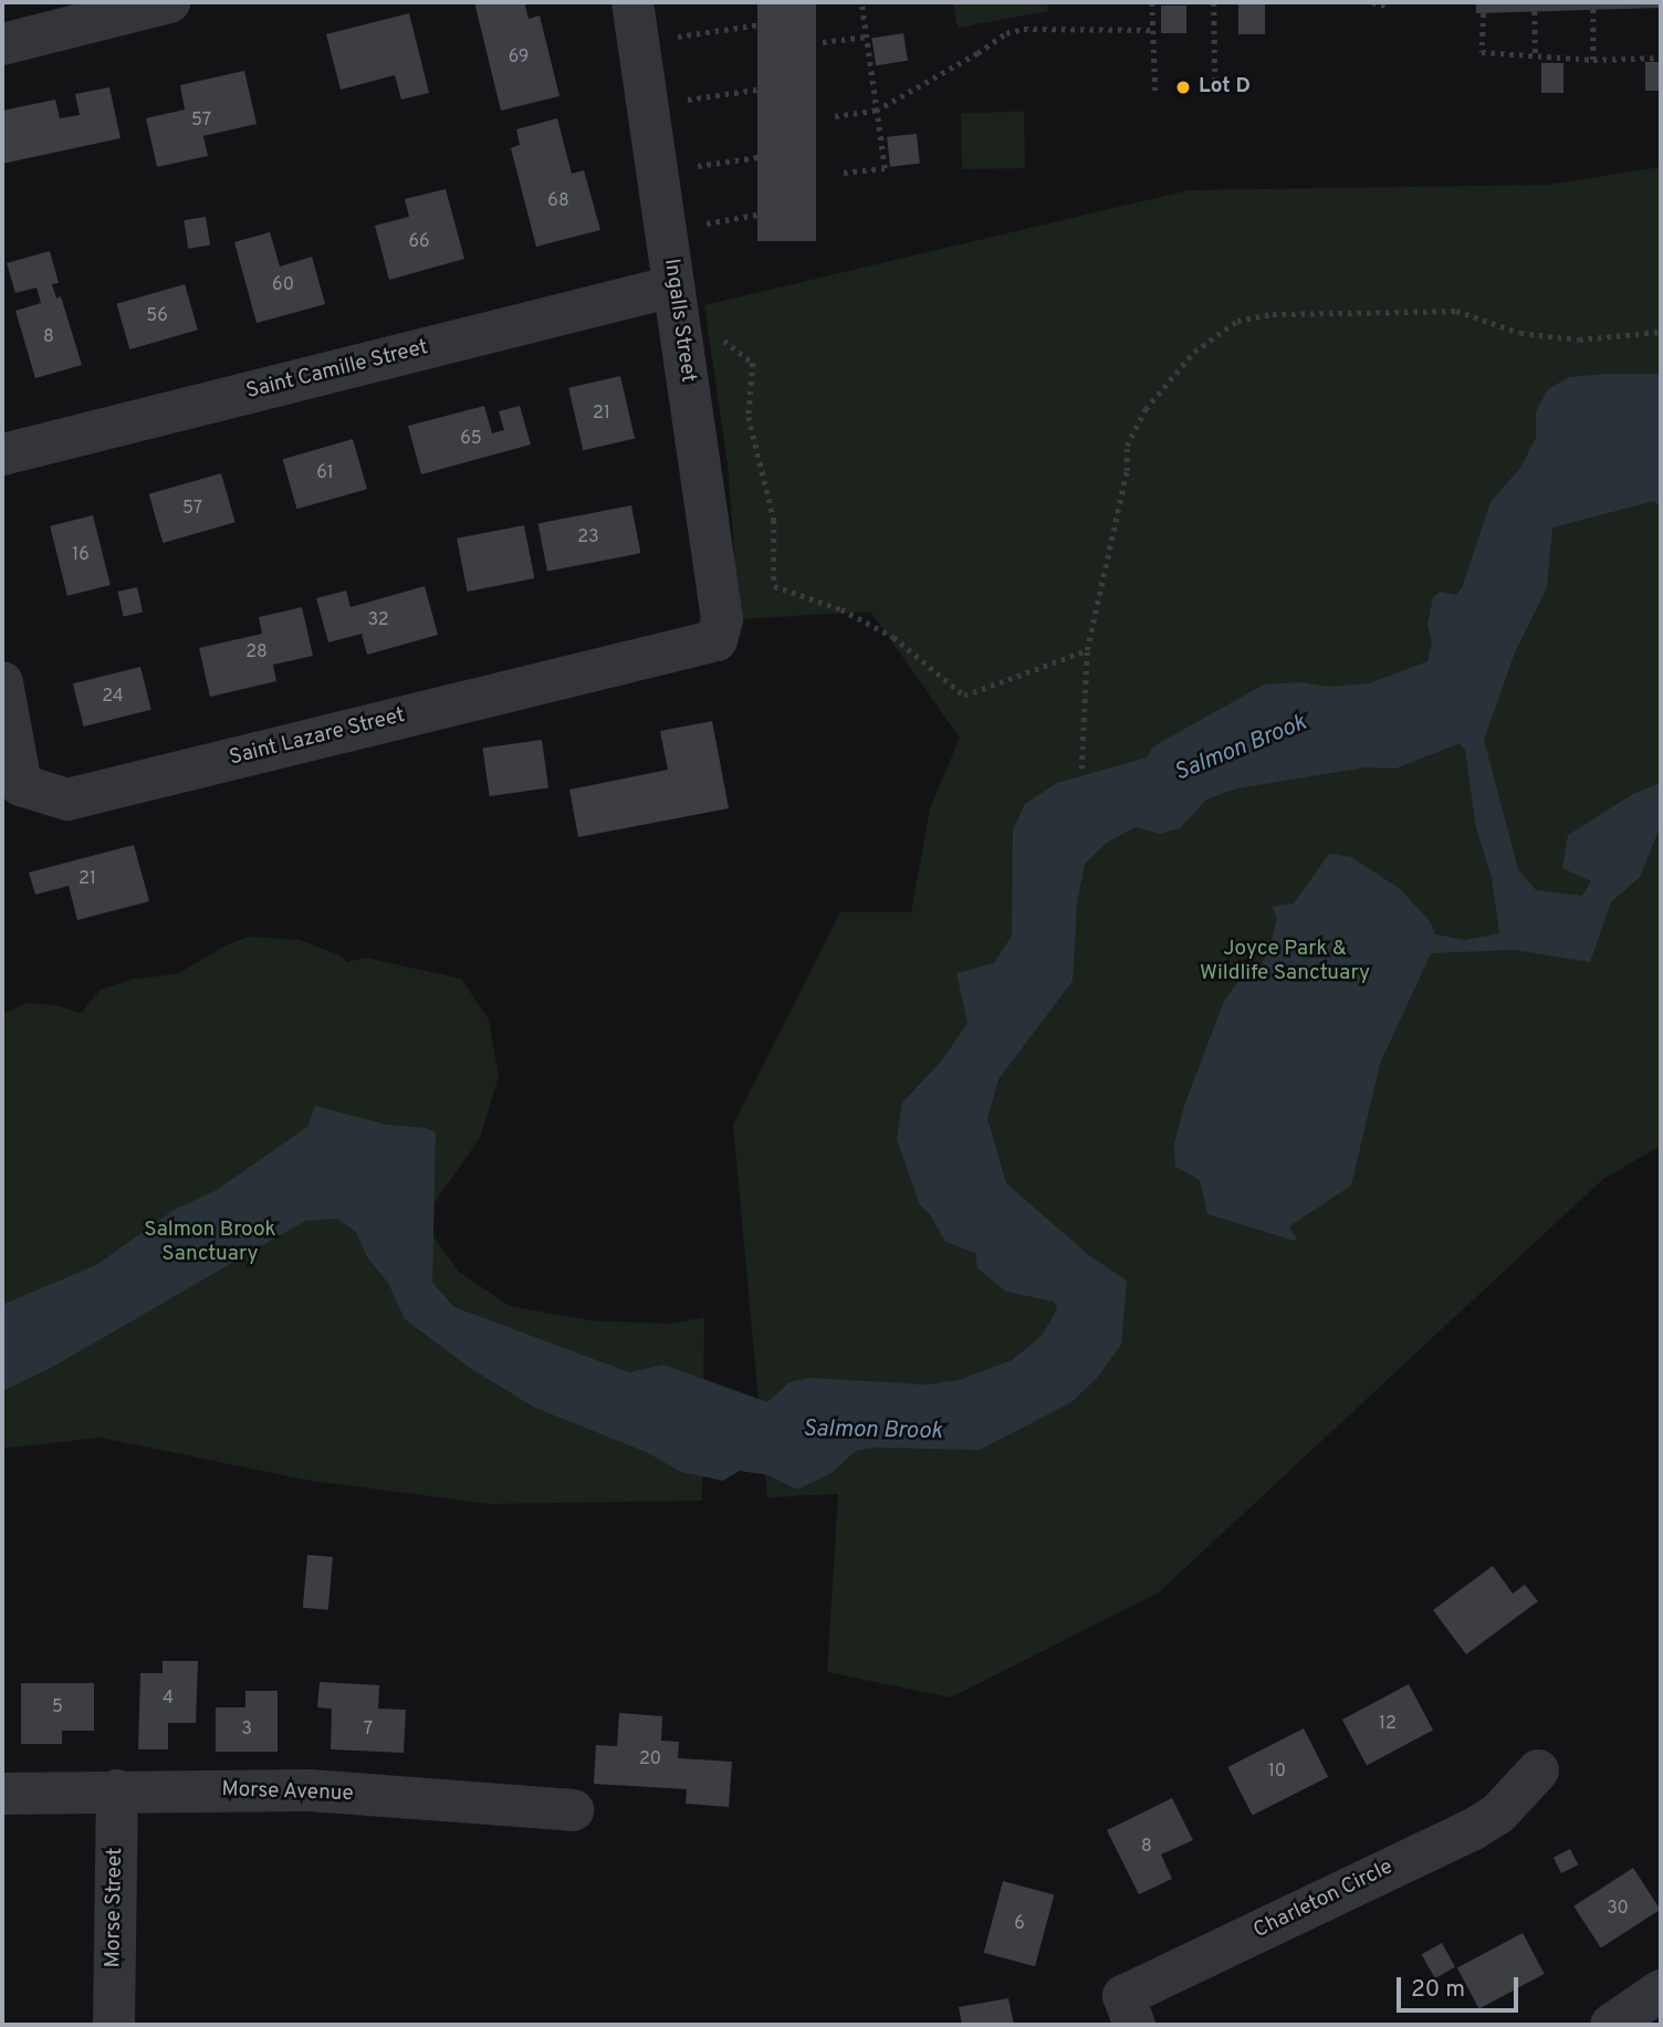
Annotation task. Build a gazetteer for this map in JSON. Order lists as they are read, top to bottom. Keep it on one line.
{"streets":{"street":["Ingalls Street","Saint Camille Street","Saint Lazare Street","Morse Avenue","Charleton Circle","Morse Street"]},"crossings":[["Ingalls Street","Saint Camille Street"],["Ingalls Street","Saint Lazare Street"],["Morse Avenue","Morse Street"]],"water":["Salmon Brook"],"parks":["Joyce Park & Wildlife Sanctuary","Salmon Brook Sanctuary"],"places":["Lot D"],"house_numbers":["69","57","68","66","60","56","8","21","65","61","57","23","16","32","28","24","21","4","5","12","3","7","20","10","8","30","6"],"scale_bar":"20 m"}
